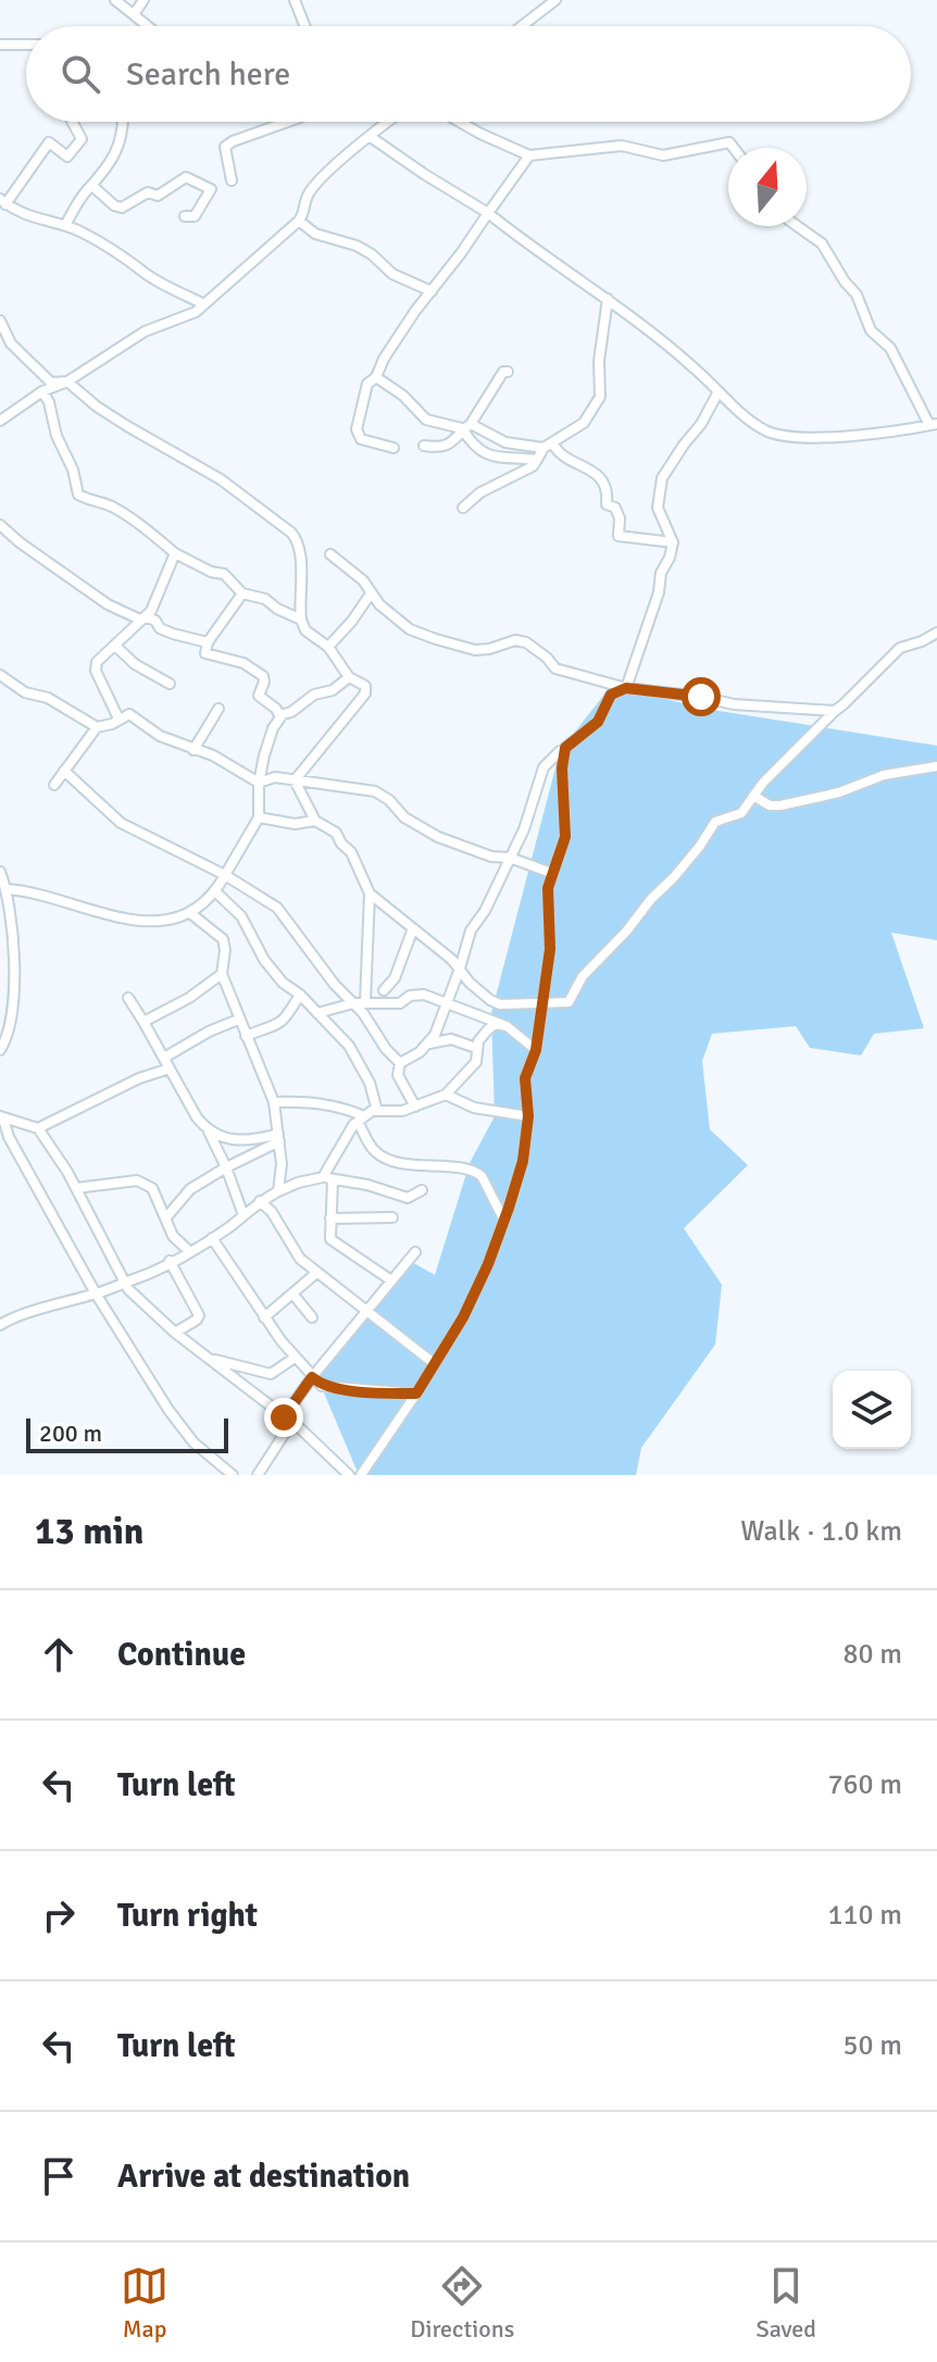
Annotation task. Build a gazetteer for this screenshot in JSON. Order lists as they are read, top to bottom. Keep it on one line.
{"scale_bar":"200 m","north":"top","page":{"search":"Search here","scale":"200 m","heading":["13 min","Walk · 1.0 km"],"list":[["Continue","80 m"],["Turn left","760 m"],["Turn right","110 m"],["Turn left","50 m"],"Arrive at destination"],"nav":["Map","Directions","Saved"]}}
